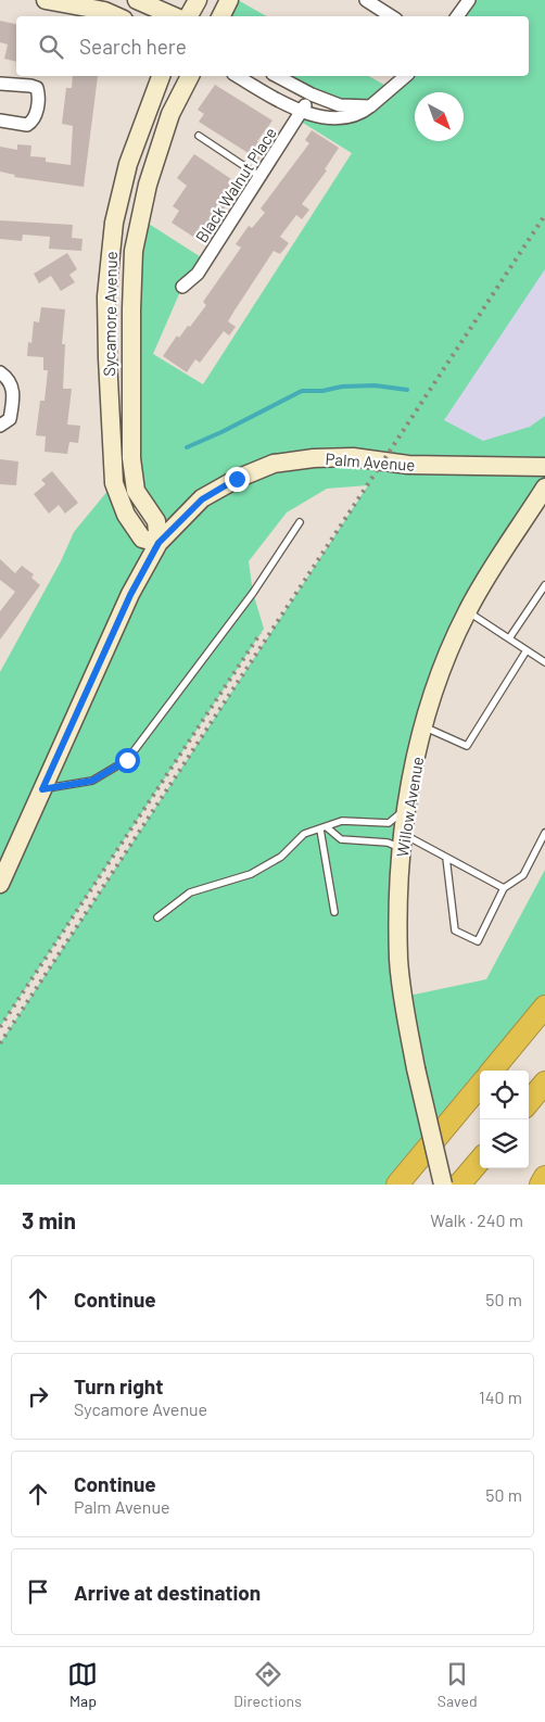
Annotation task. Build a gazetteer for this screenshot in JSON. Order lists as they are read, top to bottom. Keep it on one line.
{"streets":{"main road":["Sycamore Avenue","Palm Avenue","Willow Avenue"],"street":["Black Walnut Place"]},"crossings":[["Sycamore Avenue","Palm Avenue"]],"north":"bottom right","page":{"search":"Search here","heading":["3 min","Walk · 240 m"],"list":[["Continue","50 m"],["Turn right","Sycamore Avenue","140 m"],["Continue","Palm Avenue","50 m"],"Arrive at destination"],"nav":["Map","Directions","Saved"]}}
